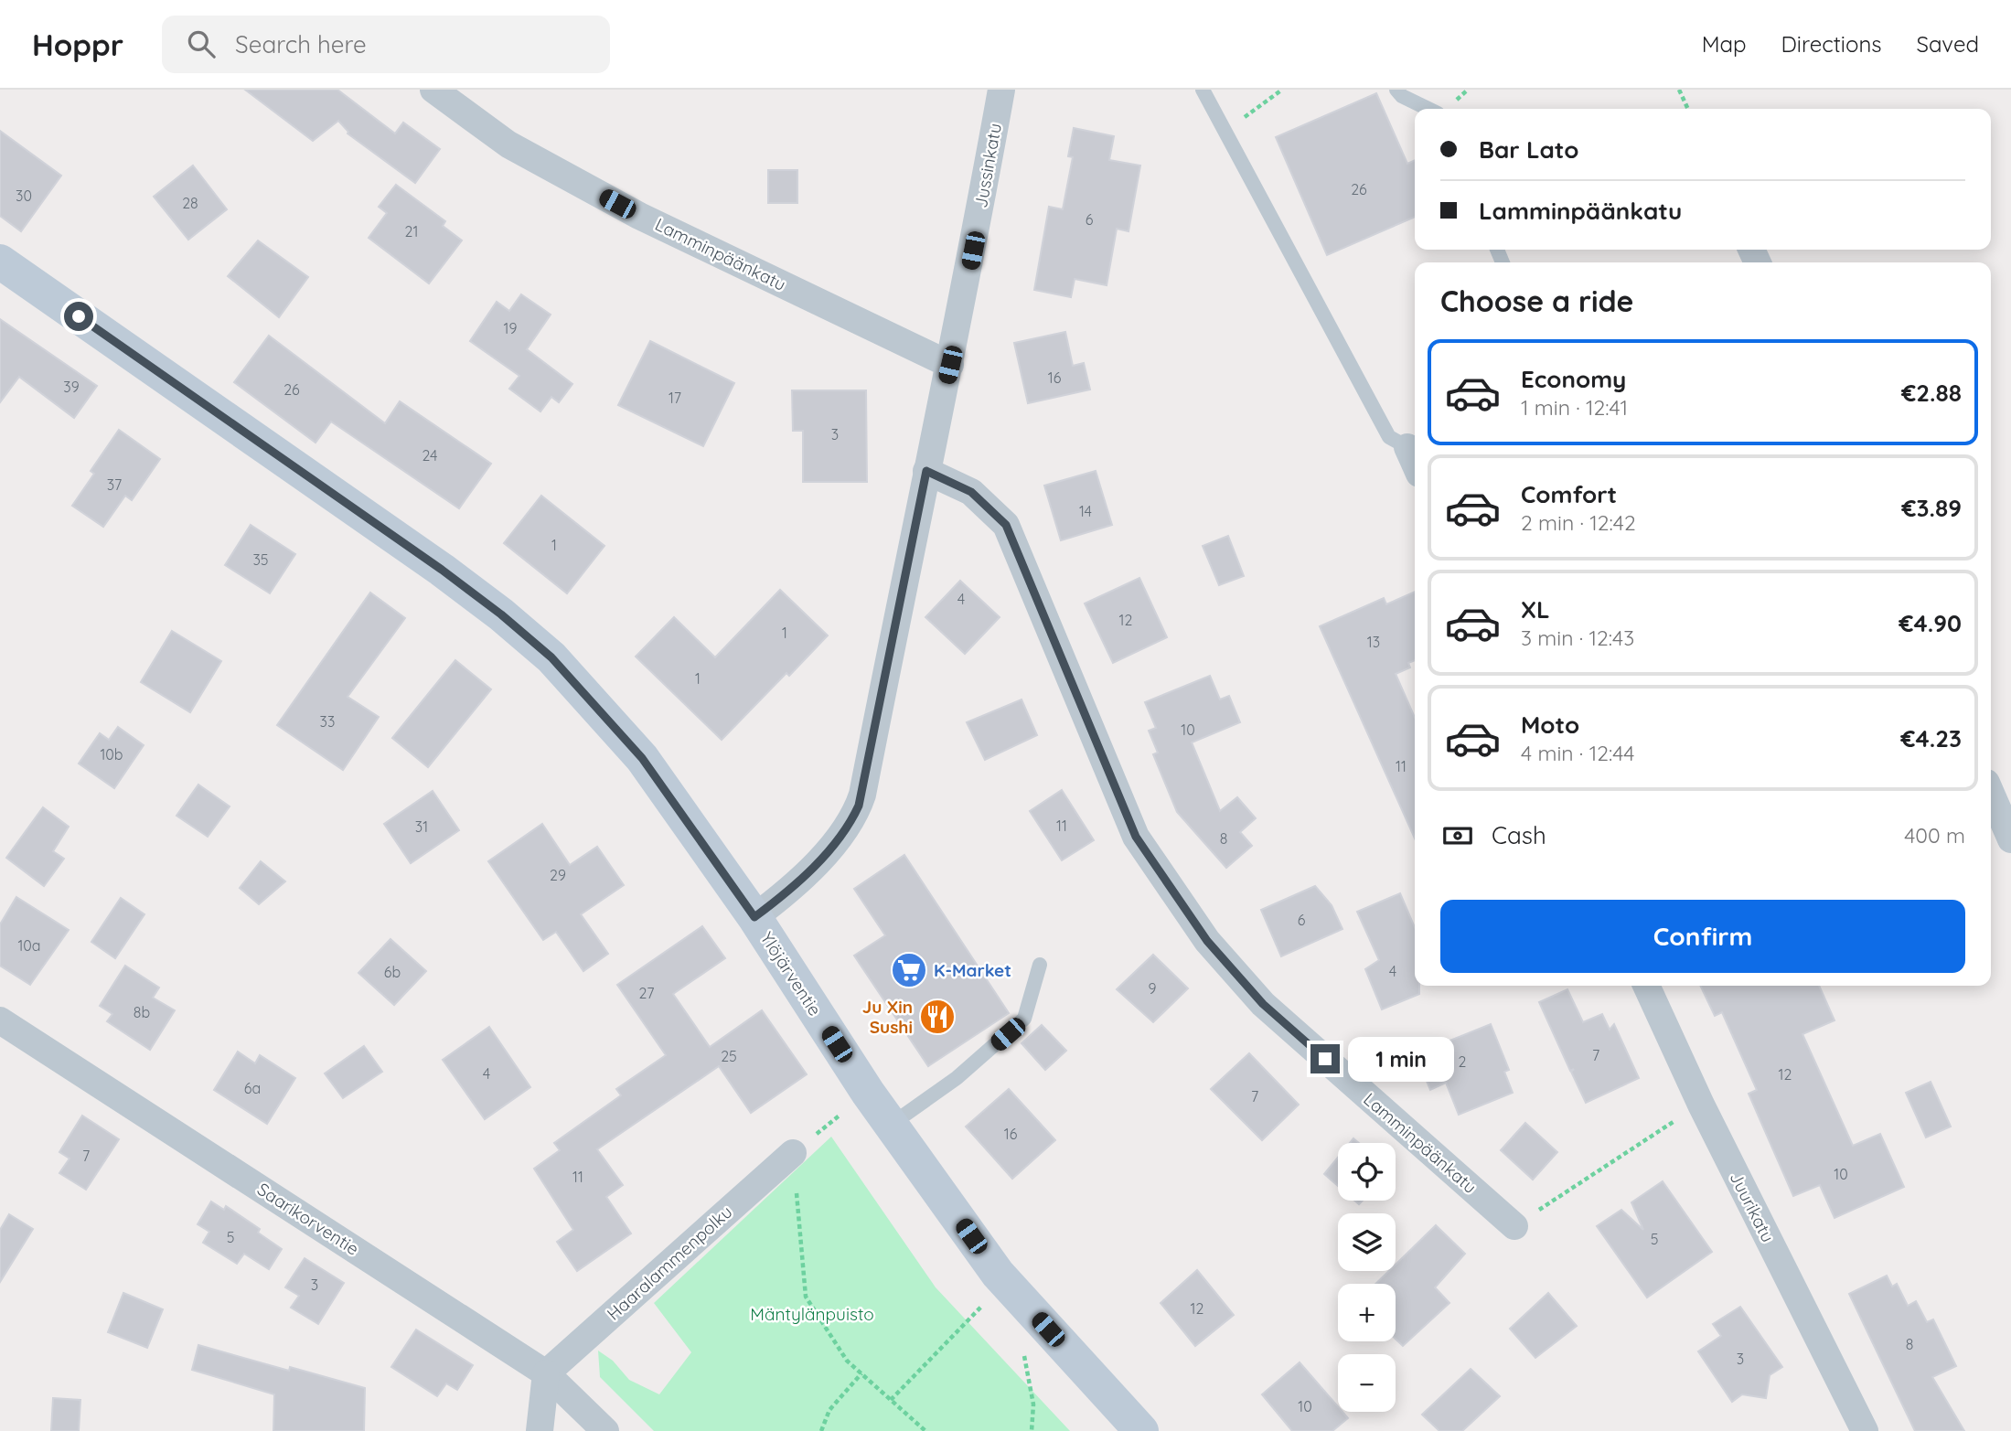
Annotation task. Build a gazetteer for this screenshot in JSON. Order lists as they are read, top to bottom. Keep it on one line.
{"streets":{"main road":["Ylöjärventie"],"street":["Jussinkatu","Lamminpäänkatu","Juurikatu","Saarikorventie","Haaralammenpolku"]},"crossings":[["Jussinkatu","Lamminpäänkatu"],["Jussinkatu","Ylöjärventie"],["Saarikorventie","Haaralammenpolku"]],"parks":["Mäntylänpuisto"],"places":{"supermarket":["K-Market"],"restaurant":["Ju Xin Sushi"]},"house_numbers":["26","30","28","6","21","19","16","39","26","17","3","24","37","14","1","35","4","12","1","13","1","33","10","10b","11","11","31","8","29","6","10a","4","6b","9","27","8b","7","25","2","4","12","6a","7","16","7","10","11","5","5","3","12","8","3","10"],"page":{"header":"Hoppr","search":"Search here","nav":["Map","Directions","Saved"],"banner":["Bar Lato","Lamminpäänkatu"],"heading":"Choose a ride","list":[{"name":"Economy","note":"1 min · 12:41","value":"€2.88"},{"name":"Comfort","note":"2 min · 12:42","value":"€3.89"},{"name":"XL","note":"3 min · 12:43","value":"€4.90"},{"name":"Moto","note":"4 min · 12:44","value":"€4.23"}],"pay":["Cash","400 m"],"buttons":"Confirm","bubble":"1 min","map_buttons":["+","−"]}}
